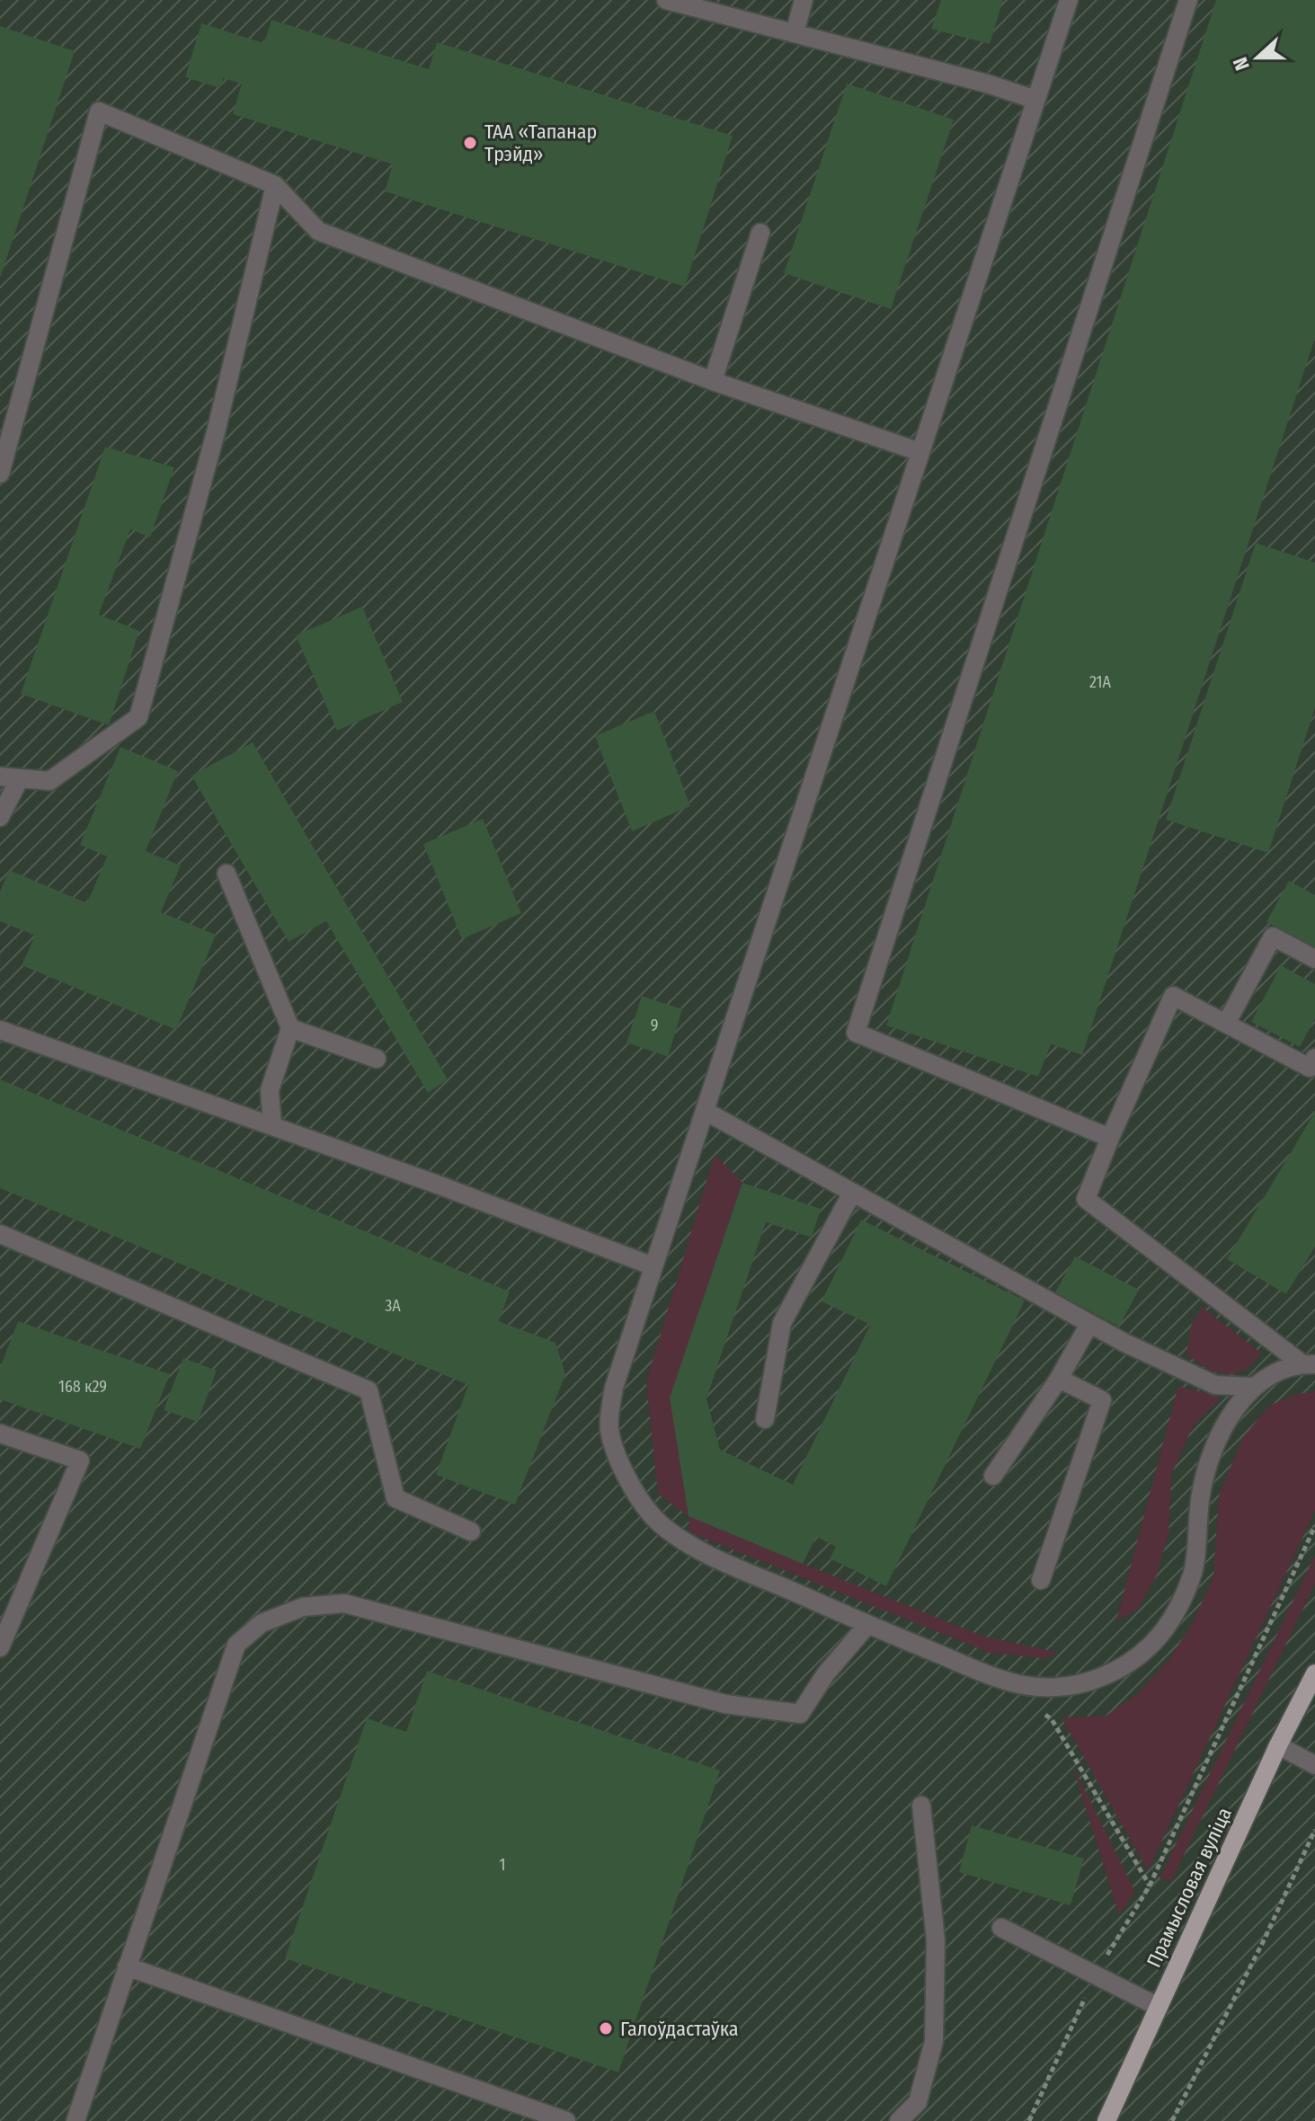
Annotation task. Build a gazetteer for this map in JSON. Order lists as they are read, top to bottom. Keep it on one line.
{"streets":{"main road":["Прамысловая вуліца"]},"places":["ТАА «Тапанар Трэйд»","Галоўдастаўка"],"house_numbers":["21А","9","3А","168 к29","1"],"north":"left"}
